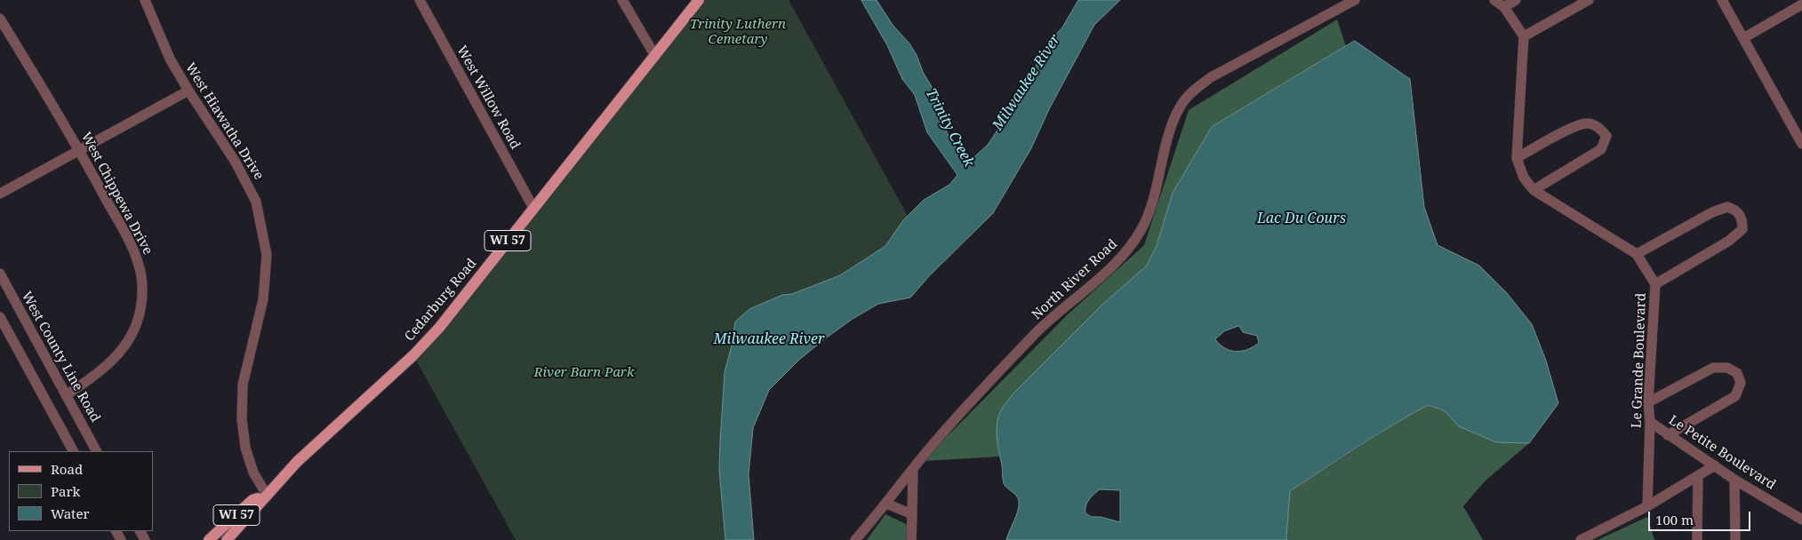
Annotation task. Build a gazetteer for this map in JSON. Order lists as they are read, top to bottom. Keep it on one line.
{"streets":{"main road":["WI 57","Cedarburg Road"],"street":["West Willow Road","West Hiawatha Drive","West Chippewa Drive","North River Road","West County Line Road","Le Grande Boulevard","Le Petite Boulevard"]},"crossings":[["West Willow Road","Cedarburg Road"],["West Hiawatha Drive","Cedarburg Road"],["West Chippewa Drive","West County Line Road"],["Le Grande Boulevard","Le Petite Boulevard"]],"water":["Milwaukee River","Trinity Creek","Lac Du Cours"],"parks":["Trinity Luthern Cemetary","River Barn Park"],"legend":["Road","Park","Water"],"scale_bar":"100 m"}
